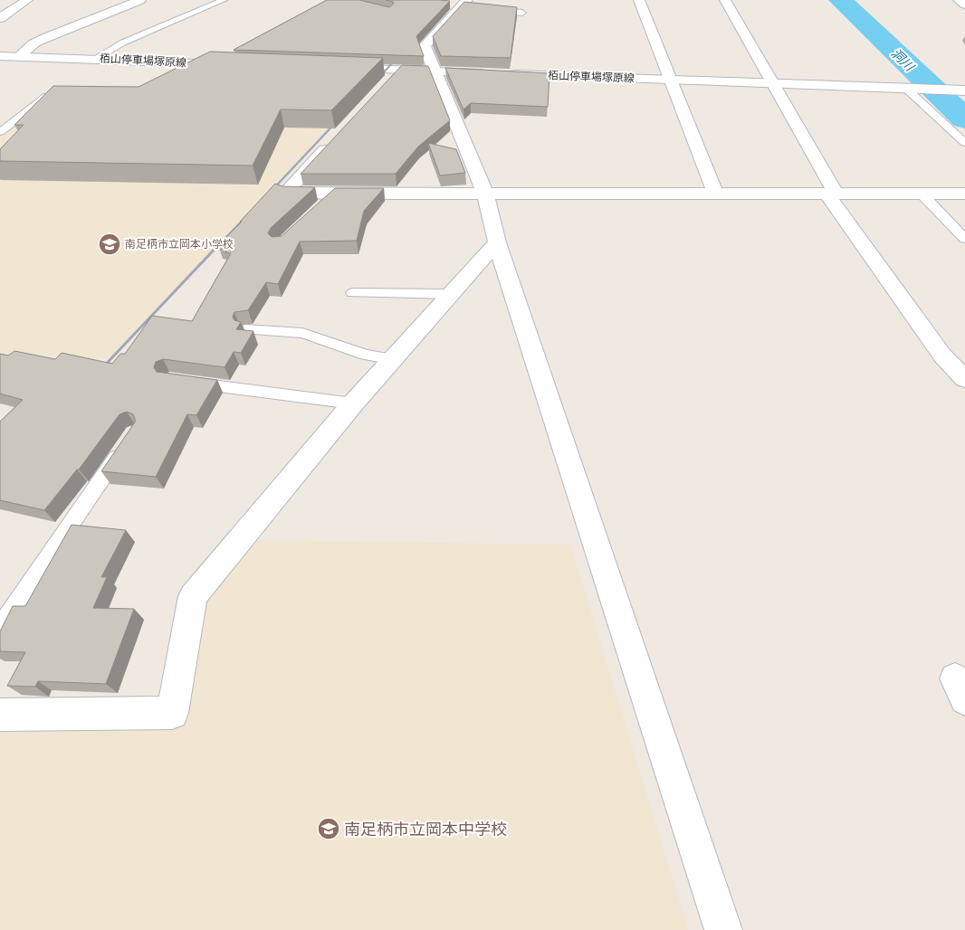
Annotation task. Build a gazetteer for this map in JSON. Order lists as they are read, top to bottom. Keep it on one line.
{"streets":{"street":["栢山停車場塚原線"]},"water":["洞川"],"places":{"school or university":["南足柄市立岡本小学校","南足柄市立岡本中学校"]}}
